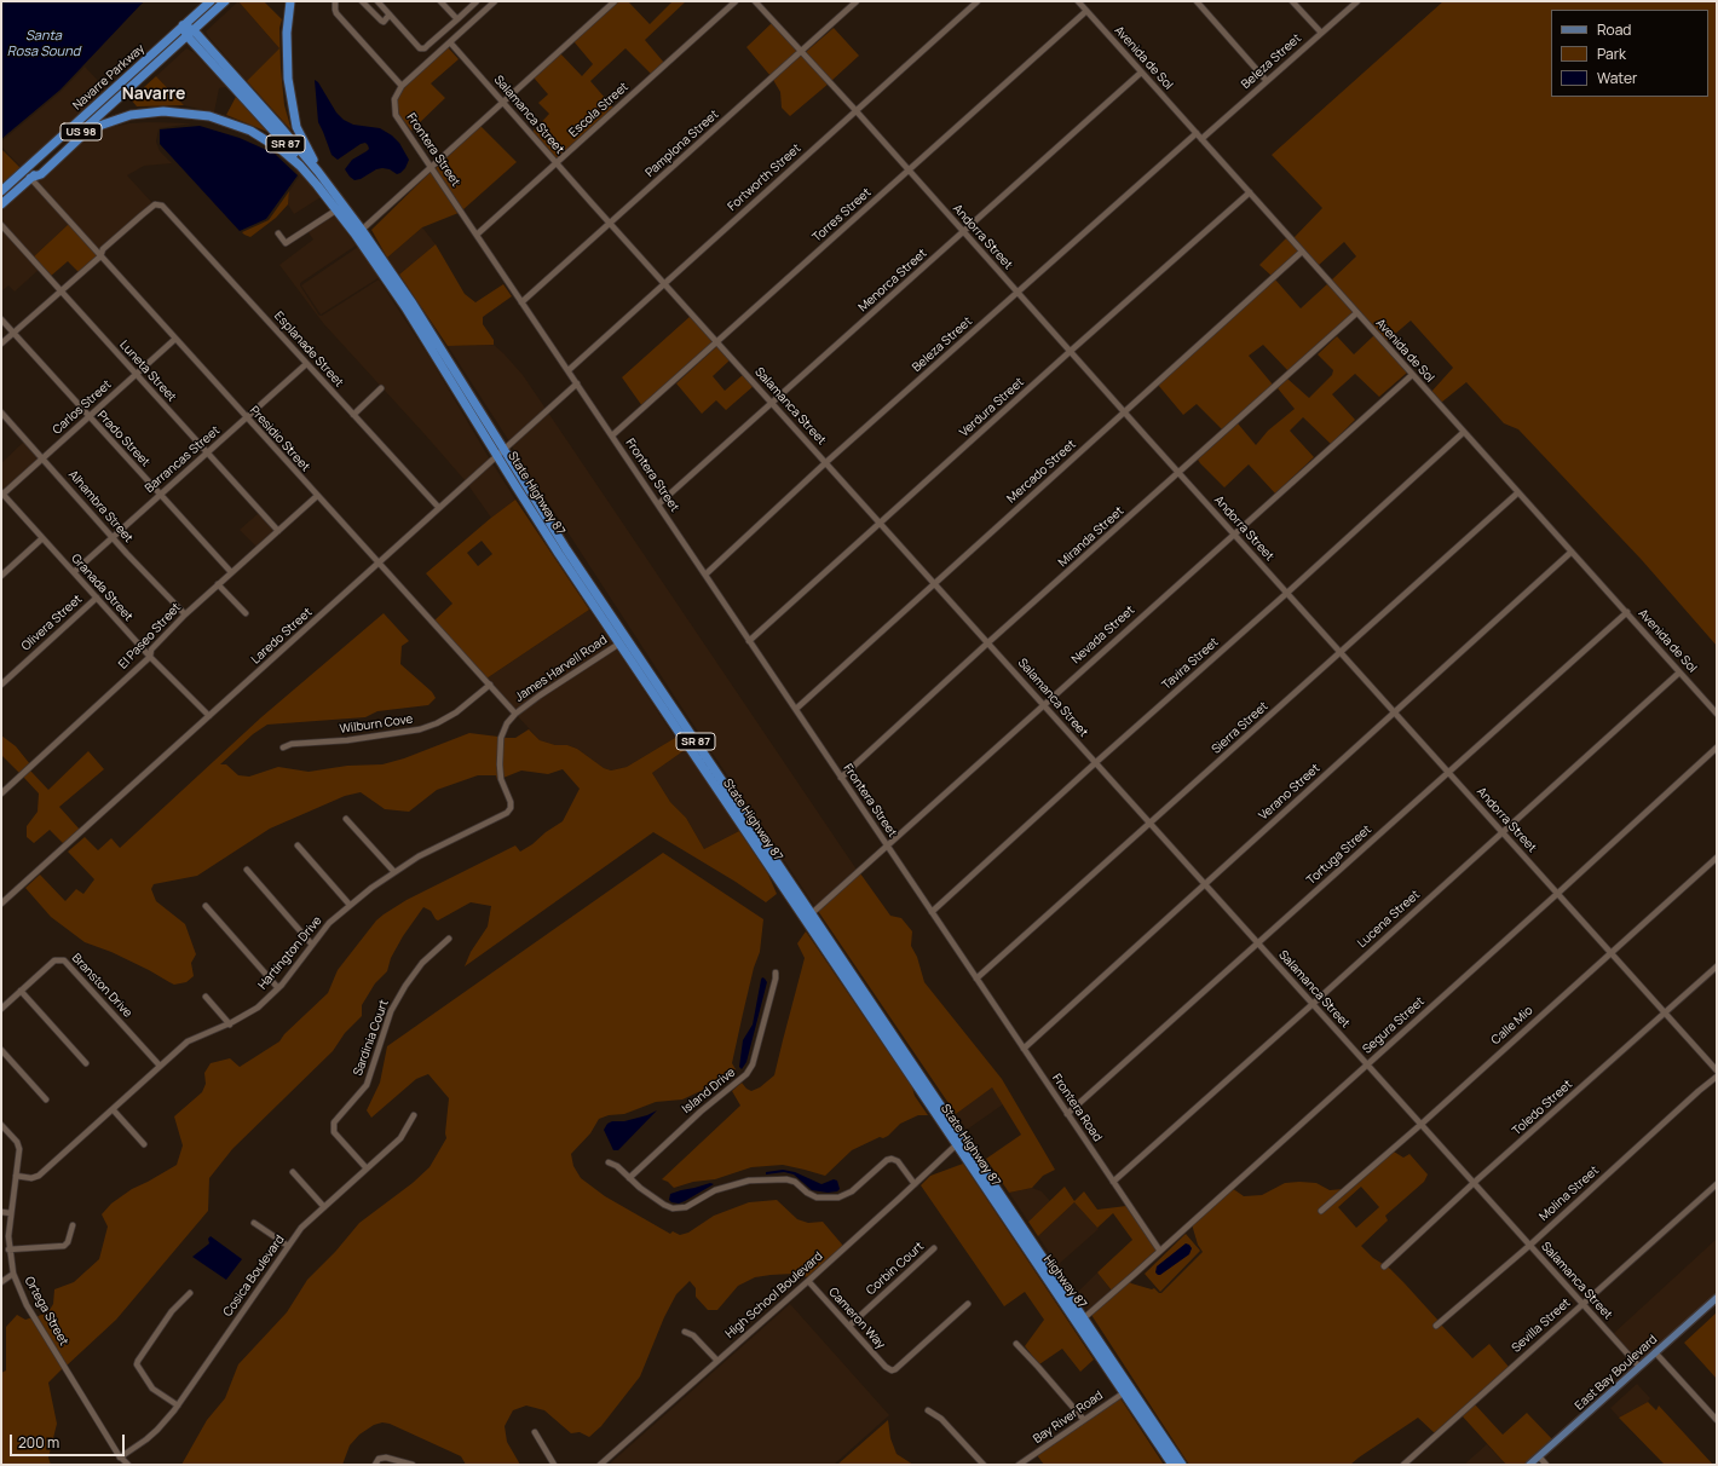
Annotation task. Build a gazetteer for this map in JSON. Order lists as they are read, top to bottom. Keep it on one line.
{"streets":{"highway":["Navarre Parkway","US 98","SR 87","State Highway 87"],"main road":["East Bay Boulevard"],"street":["Avenida de Sol","Beleza Street","Escola Street","Salamanca Street","Pamplona Street","Frontera Street","Fortworth Street","Torres Street","Andorra Street","Menorca Street","Esplanade Street","Luneta Street","Carlos Street","Verdura Street","Prado Street","Presidio Street","Barrancas Street","Mercado Street","Alhambra Street","Miranda Street","Granada Street","Olivera Street","Nevada Street","El Paseo Street","Laredo Street","Tavira Street","James Harvell Road","Wilburn Cove","Sierra Street","Verano Street","Tortuga Street","Lucena Street","Hartington Drive","Branston Drive","Segura Street","Calle Mio","Sardinia Court","Island Drive","Frontera Road","Toledo Street","Molina Street","Corbin Court","Cosica Boulevard","Highway 87","High School Boulevard","Ortega Street","Cameron Way","Sevilla Street","Bay River Road"]},"crossings":[["Avenida de Sol","Beleza Street"],["Avenida de Sol","Torres Street"],["Avenida de Sol","Menorca Street"],["Avenida de Sol","Verdura Street"],["Avenida de Sol","Mercado Street"],["Avenida de Sol","Miranda Street"],["Avenida de Sol","Nevada Street"],["Avenida de Sol","Tavira Street"],["Avenida de Sol","Sierra Street"],["Avenida de Sol","Verano Street"],["Avenida de Sol","Tortuga Street"],["Avenida de Sol","Lucena Street"],["Beleza Street","Salamanca Street"],["Beleza Street","Frontera Street"],["Beleza Street","Andorra Street"],["Navarre Parkway","SR 87"],["Navarre Parkway","Presidio Street"],["Escola Street","Salamanca Street"],["Escola Street","Frontera Street"],["Salamanca Street","Pamplona Street"],["Salamanca Street","Fortworth Street"],["Salamanca Street","Torres Street"],["Salamanca Street","Menorca Street"],["Salamanca Street","Verdura Street"],["Salamanca Street","Mercado Street"],["Salamanca Street","Miranda Street"],["Salamanca Street","Nevada Street"],["Salamanca Street","Tavira Street"],["Salamanca Street","Sierra Street"],["Salamanca Street","Verano Street"],["Salamanca Street","Tortuga Street"],["Salamanca Street","Lucena Street"],["Salamanca Street","Segura Street"],["Salamanca Street","Calle Mio"],["Salamanca Street","Toledo Street"],["Salamanca Street","Molina Street"],["Salamanca Street","Sevilla Street"],["Salamanca Street","East Bay Boulevard"],["SR 87","State Highway 87"],["SR 87","Nevada Street"],["SR 87","Laredo Street"],["SR 87","Segura Street"],["SR 87","Highway 87"],["SR 87","High School Boulevard"],["SR 87","Bay River Road"],["Pamplona Street","Frontera Street"],["Pamplona Street","Andorra Street"],["Frontera Street","Fortworth Street"],["Frontera Street","Torres Street"],["Frontera Street","Menorca Street"],["Frontera Street","Verdura Street"],["Frontera Street","Mercado Street"],["Frontera Street","Miranda Street"],["Frontera Street","Nevada Street"],["Frontera Street","Laredo Street"],["Frontera Street","Tavira Street"],["Frontera Street","Sierra Street"],["Frontera Street","Frontera Road"],["Fortworth Street","Andorra Street"],["Torres Street","Andorra Street"],["Andorra Street","Menorca Street"],["Andorra Street","Verdura Street"],["Andorra Street","Mercado Street"],["Andorra Street","Miranda Street"],["Andorra Street","Nevada Street"],["Andorra Street","Tavira Street"],["Andorra Street","Sierra Street"],["Andorra Street","Verano Street"],["Andorra Street","Tortuga Street"],["Andorra Street","Lucena Street"],["Andorra Street","Segura Street"],["Andorra Street","Calle Mio"],["Andorra Street","Toledo Street"],["Esplanade Street","Presidio Street"],["Esplanade Street","Barrancas Street"],["Esplanade Street","Laredo Street"],["Luneta Street","Carlos Street"],["Luneta Street","Barrancas Street"],["Luneta Street","El Paseo Street"],["Carlos Street","Prado Street"],["Carlos Street","Presidio Street"],["Carlos Street","Alhambra Street"],["Carlos Street","Granada Street"],["Prado Street","Barrancas Street"],["Prado Street","El Paseo Street"],["Presidio Street","Barrancas Street"],["Presidio Street","El Paseo Street"],["Presidio Street","Laredo Street"],["Presidio Street","James Harvell Road"],["Presidio Street","Wilburn Cove"],["Presidio Street","Hartington Drive"],["Barrancas Street","Alhambra Street"],["Barrancas Street","Granada Street"],["State Highway 87","Laredo Street"],["State Highway 87","James Harvell Road"],["State Highway 87","Highway 87"],["State Highway 87","High School Boulevard"],["State Highway 87","Bay River Road"],["Alhambra Street","El Paseo Street"],["Granada Street","Olivera Street"],["Granada Street","El Paseo Street"],["Granada Street","Laredo Street"],["James Harvell Road","Hartington Drive"],["Sierra Street","Frontera Road"],["Verano Street","Frontera Road"],["Tortuga Street","Frontera Road"],["Lucena Street","Frontera Road"],["Hartington Drive","Branston Drive"],["Hartington Drive","Ortega Street"],["Segura Street","Frontera Road"],["Segura Street","Highway 87"],["Sardinia Court","Cosica Boulevard"],["Corbin Court","Cameron Way"],["Cosica Boulevard","Ortega Street"],["High School Boulevard","Cameron Way"]],"districts":["Navarre"],"water":["Santa Rosa Sound"],"legend":["Road","Park","Water"],"scale_bar":"200 m"}
